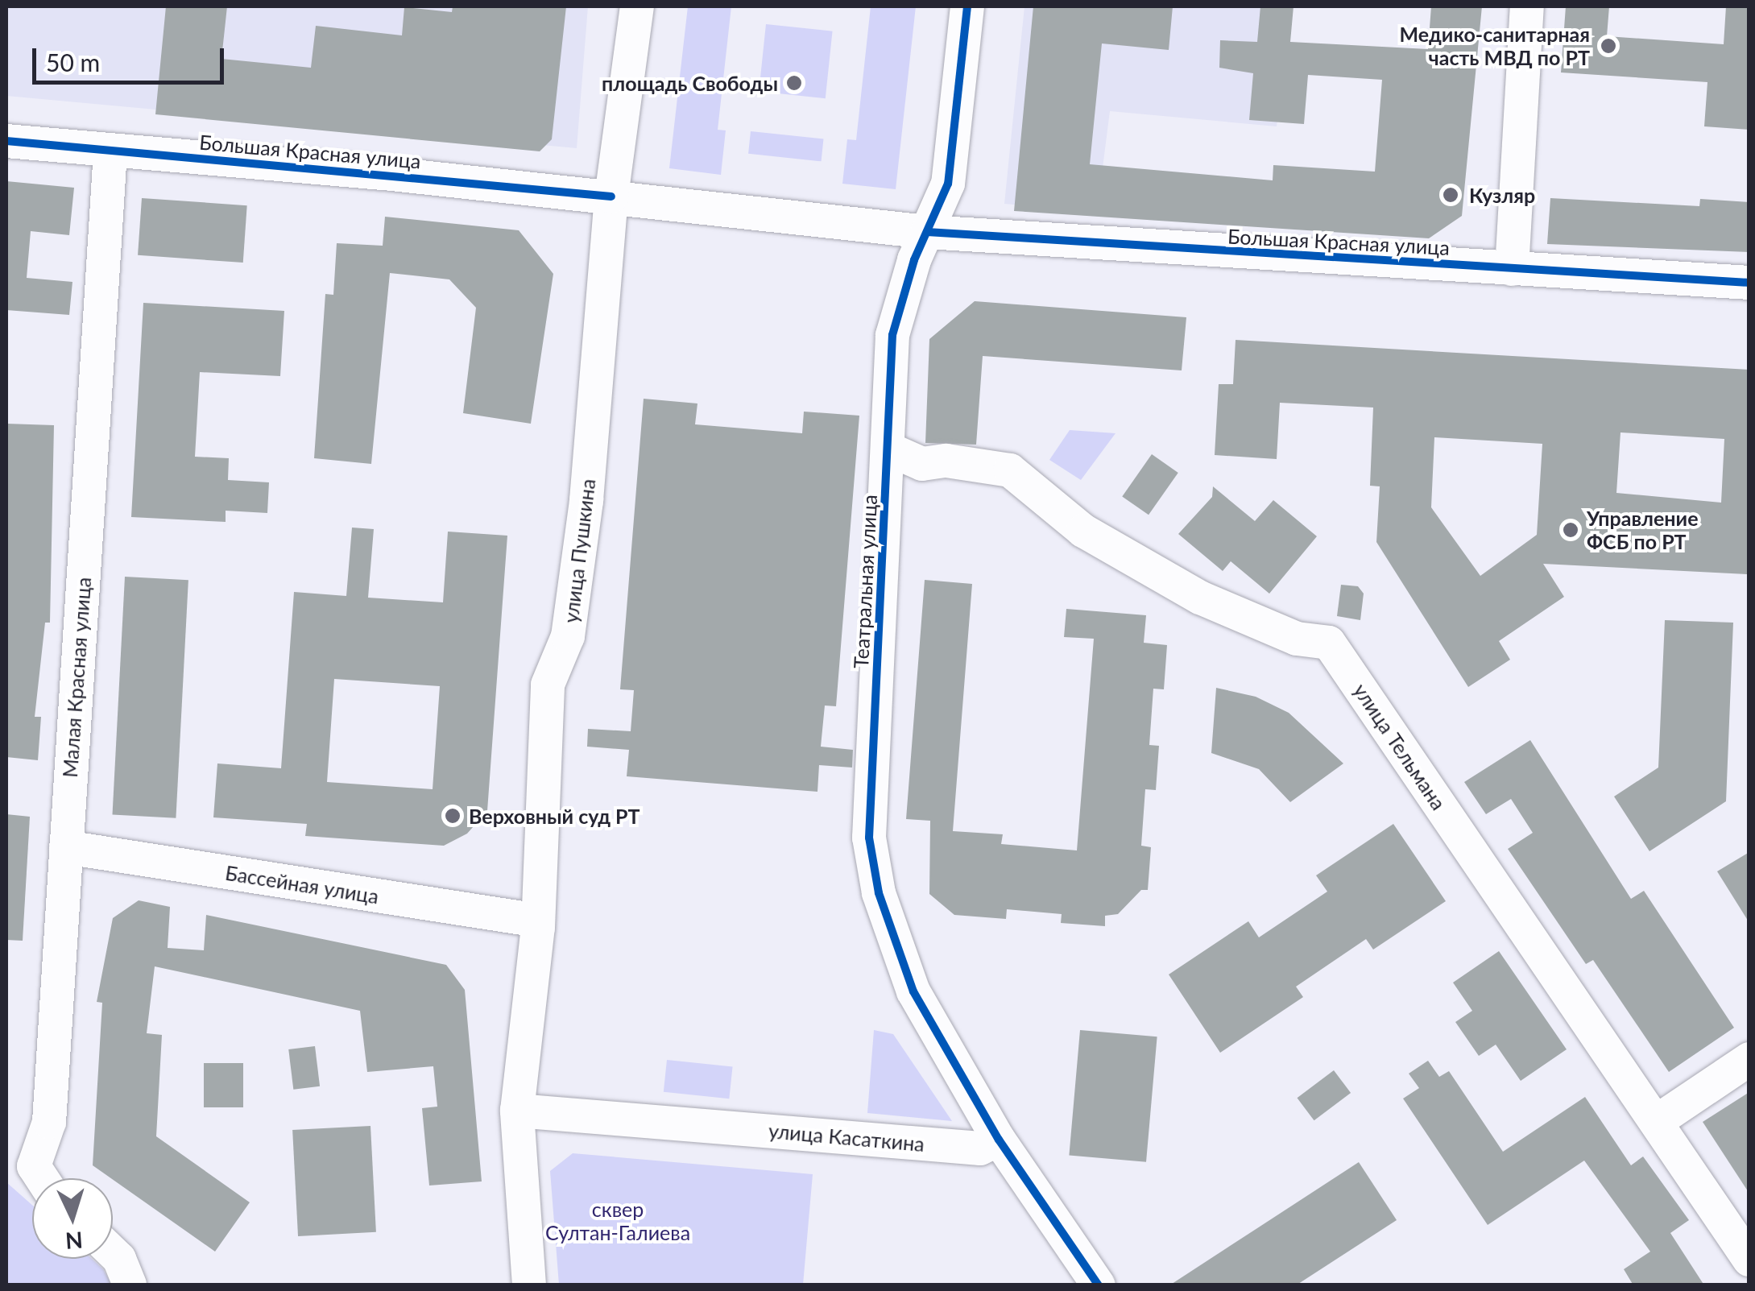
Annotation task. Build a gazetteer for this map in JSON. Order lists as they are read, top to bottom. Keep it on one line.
{"streets":{"street":["Большая Красная улица","улица Пушкина","Театральная улица","Малая Красная улица","улица Тельмана","Бассейная улица","улица Касаткина"]},"crossings":[["Большая Красная улица","улица Пушкина"],["Большая Красная улица","Театральная улица"],["Большая Красная улица","Малая Красная улица"],["улица Пушкина","Бассейная улица"],["улица Пушкина","улица Касаткина"],["Театральная улица","улица Тельмана"],["Театральная улица","улица Касаткина"],["Малая Красная улица","Бассейная улица"]],"parks":["сквер Султан-Галиева"],"places":["Медико-санитарная часть МВД по РТ","площадь Свободы","Кузляр","Управление ФСБ по РТ","Верховный суд РТ"],"scale_bar":"50 m","north":"bottom"}
